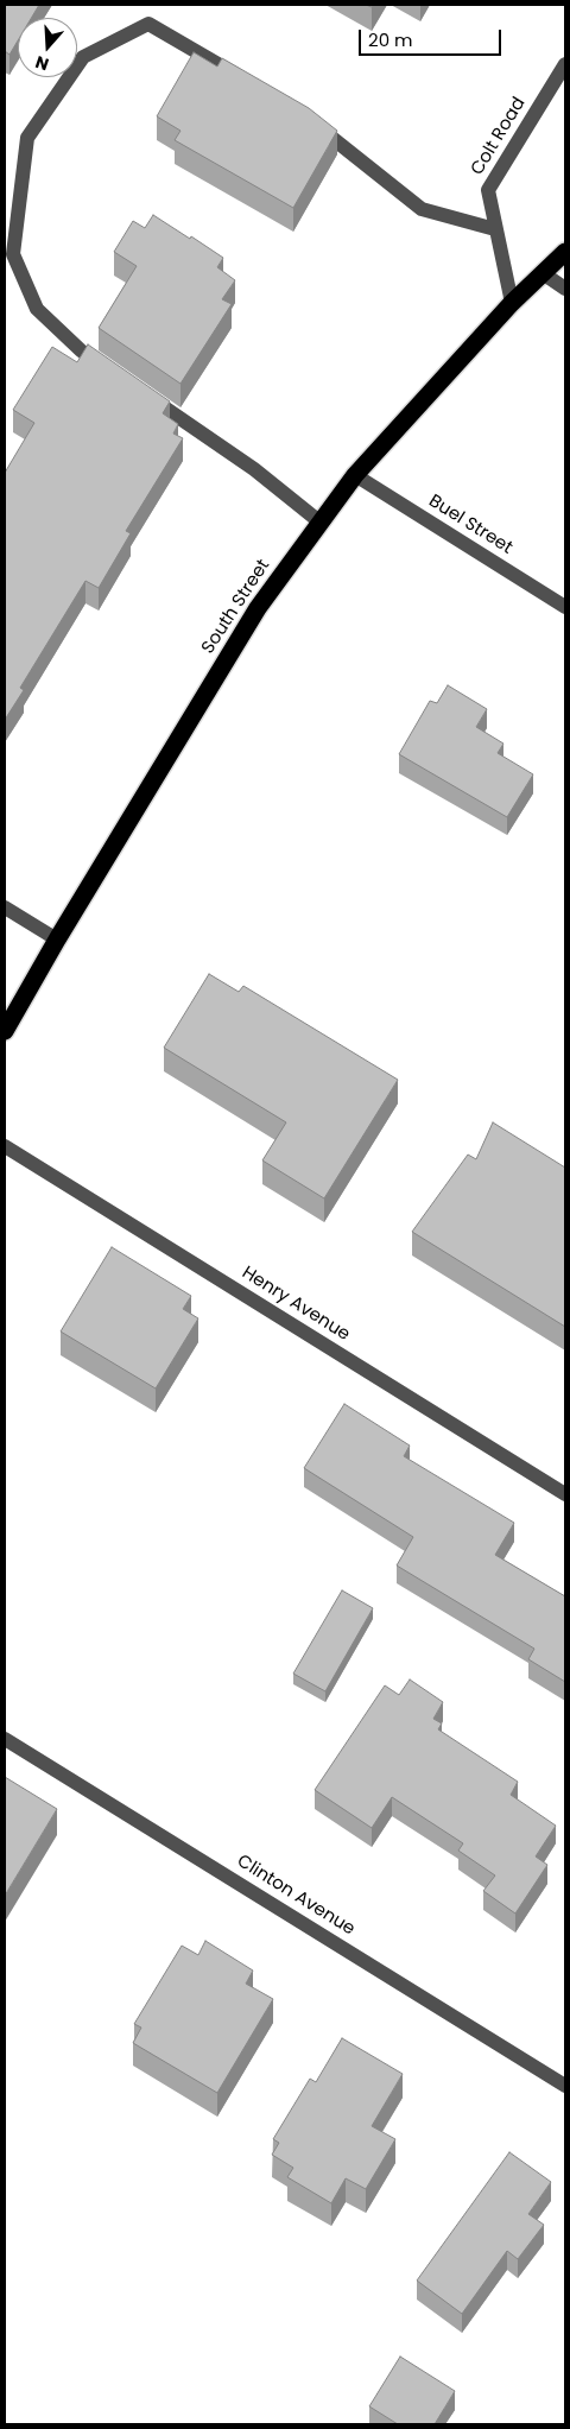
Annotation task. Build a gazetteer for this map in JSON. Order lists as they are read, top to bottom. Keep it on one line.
{"streets":{"highway":["South Street"],"street":["Colt Road","Buel Street","Henry Avenue","Clinton Avenue"]},"crossings":[["Colt Road","South Street"],["Buel Street","South Street"]],"scale_bar":"20 m","north":"bottom"}
